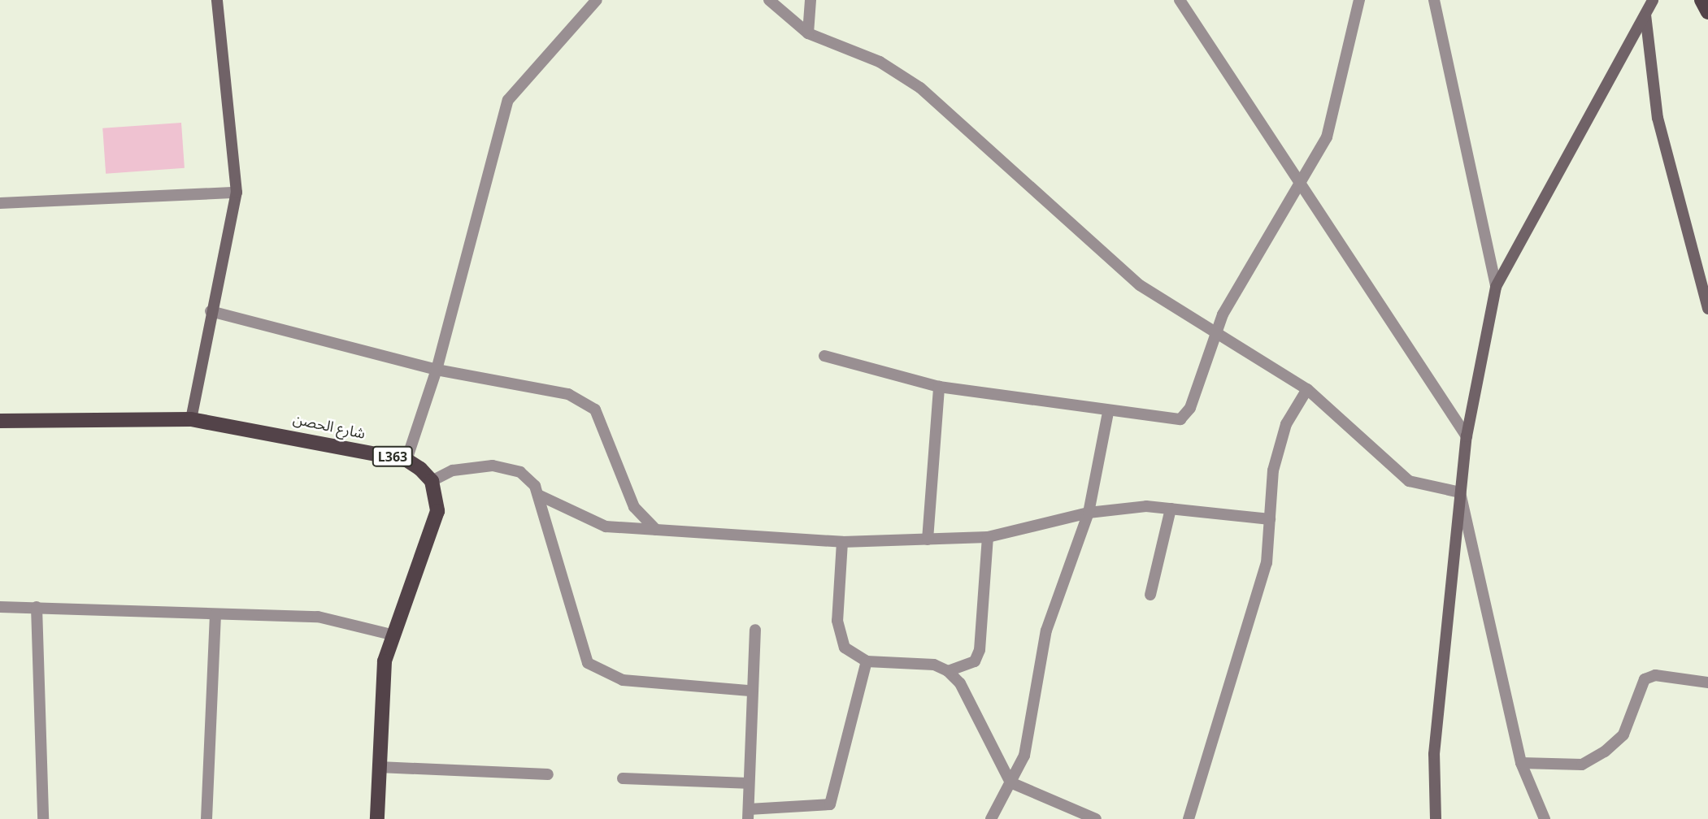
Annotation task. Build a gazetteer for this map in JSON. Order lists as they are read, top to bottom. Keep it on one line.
{"streets":{"main road":["شارع الحصن","L363"]}}
